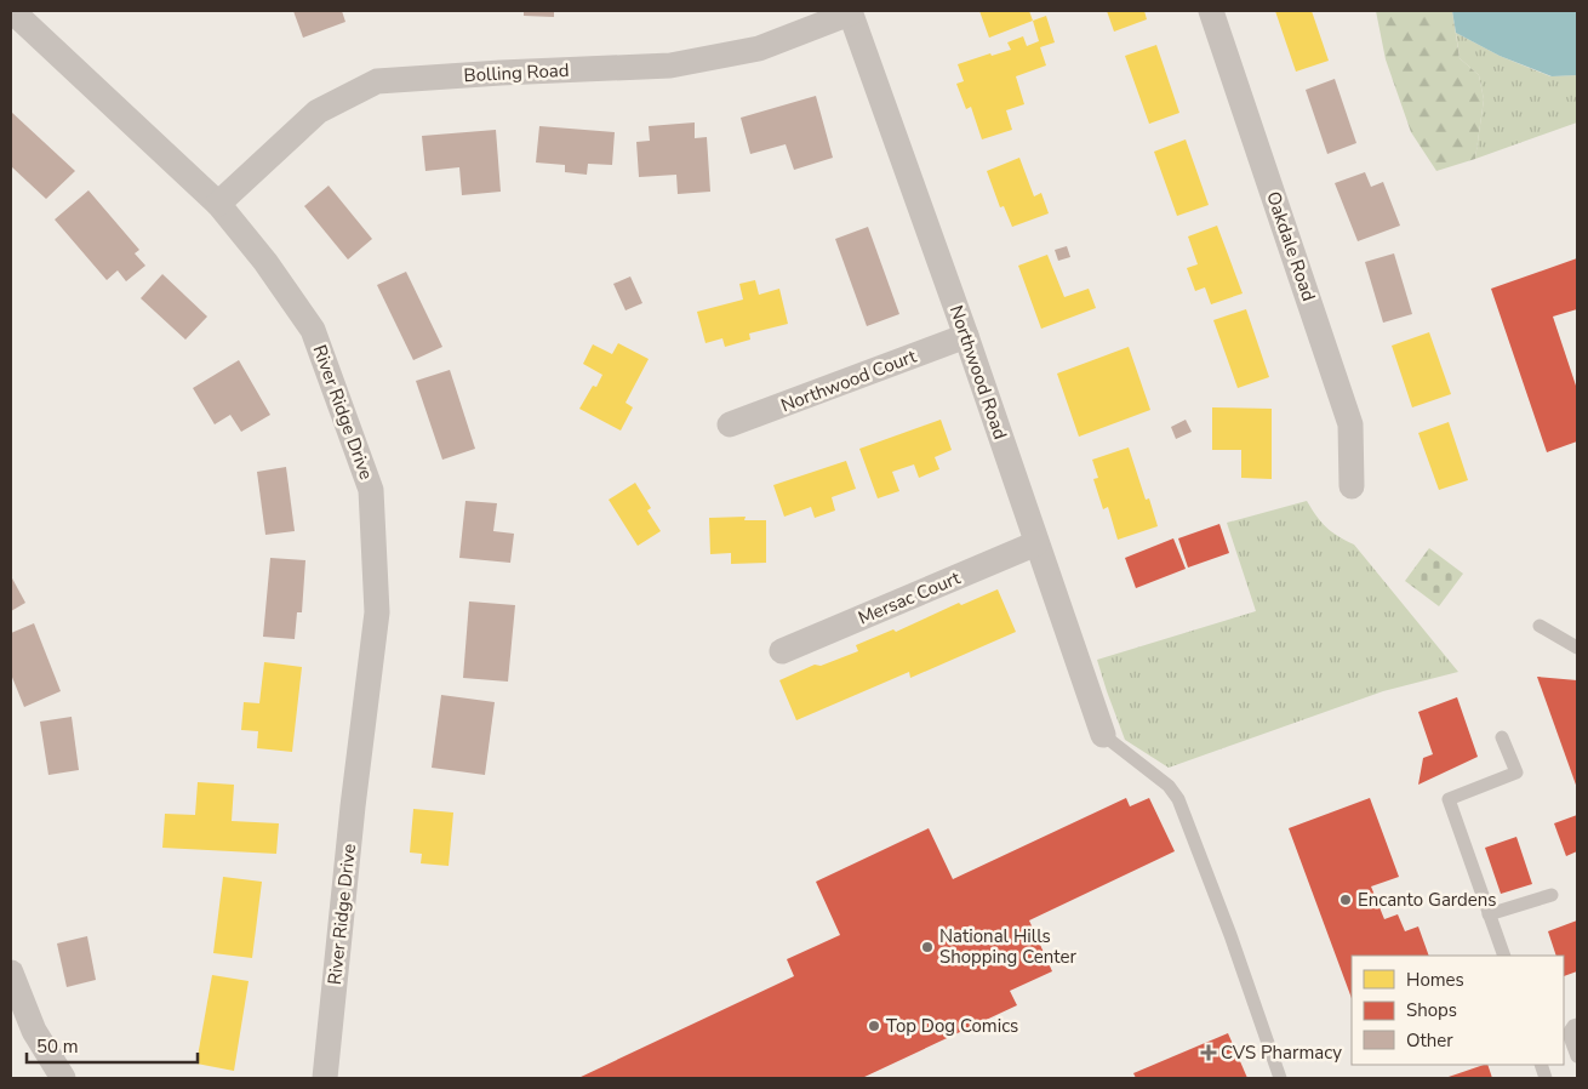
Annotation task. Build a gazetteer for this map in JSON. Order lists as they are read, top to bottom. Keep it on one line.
{"streets":{"street":["Bolling Road","Oakdale Road","Northwood Road","Northwood Court","River Ridge Drive","Mersac Court"]},"crossings":[["Bolling Road","Northwood Road"],["Bolling Road","River Ridge Drive"],["Northwood Road","Northwood Court"],["Northwood Road","Mersac Court"]],"places":{"other":["Encanto Gardens","National Hills Shopping Center","Top Dog Comics"],"health":["CVS Pharmacy"]},"legend":["Homes","Shops","Other"],"scale_bar":"50 m"}
